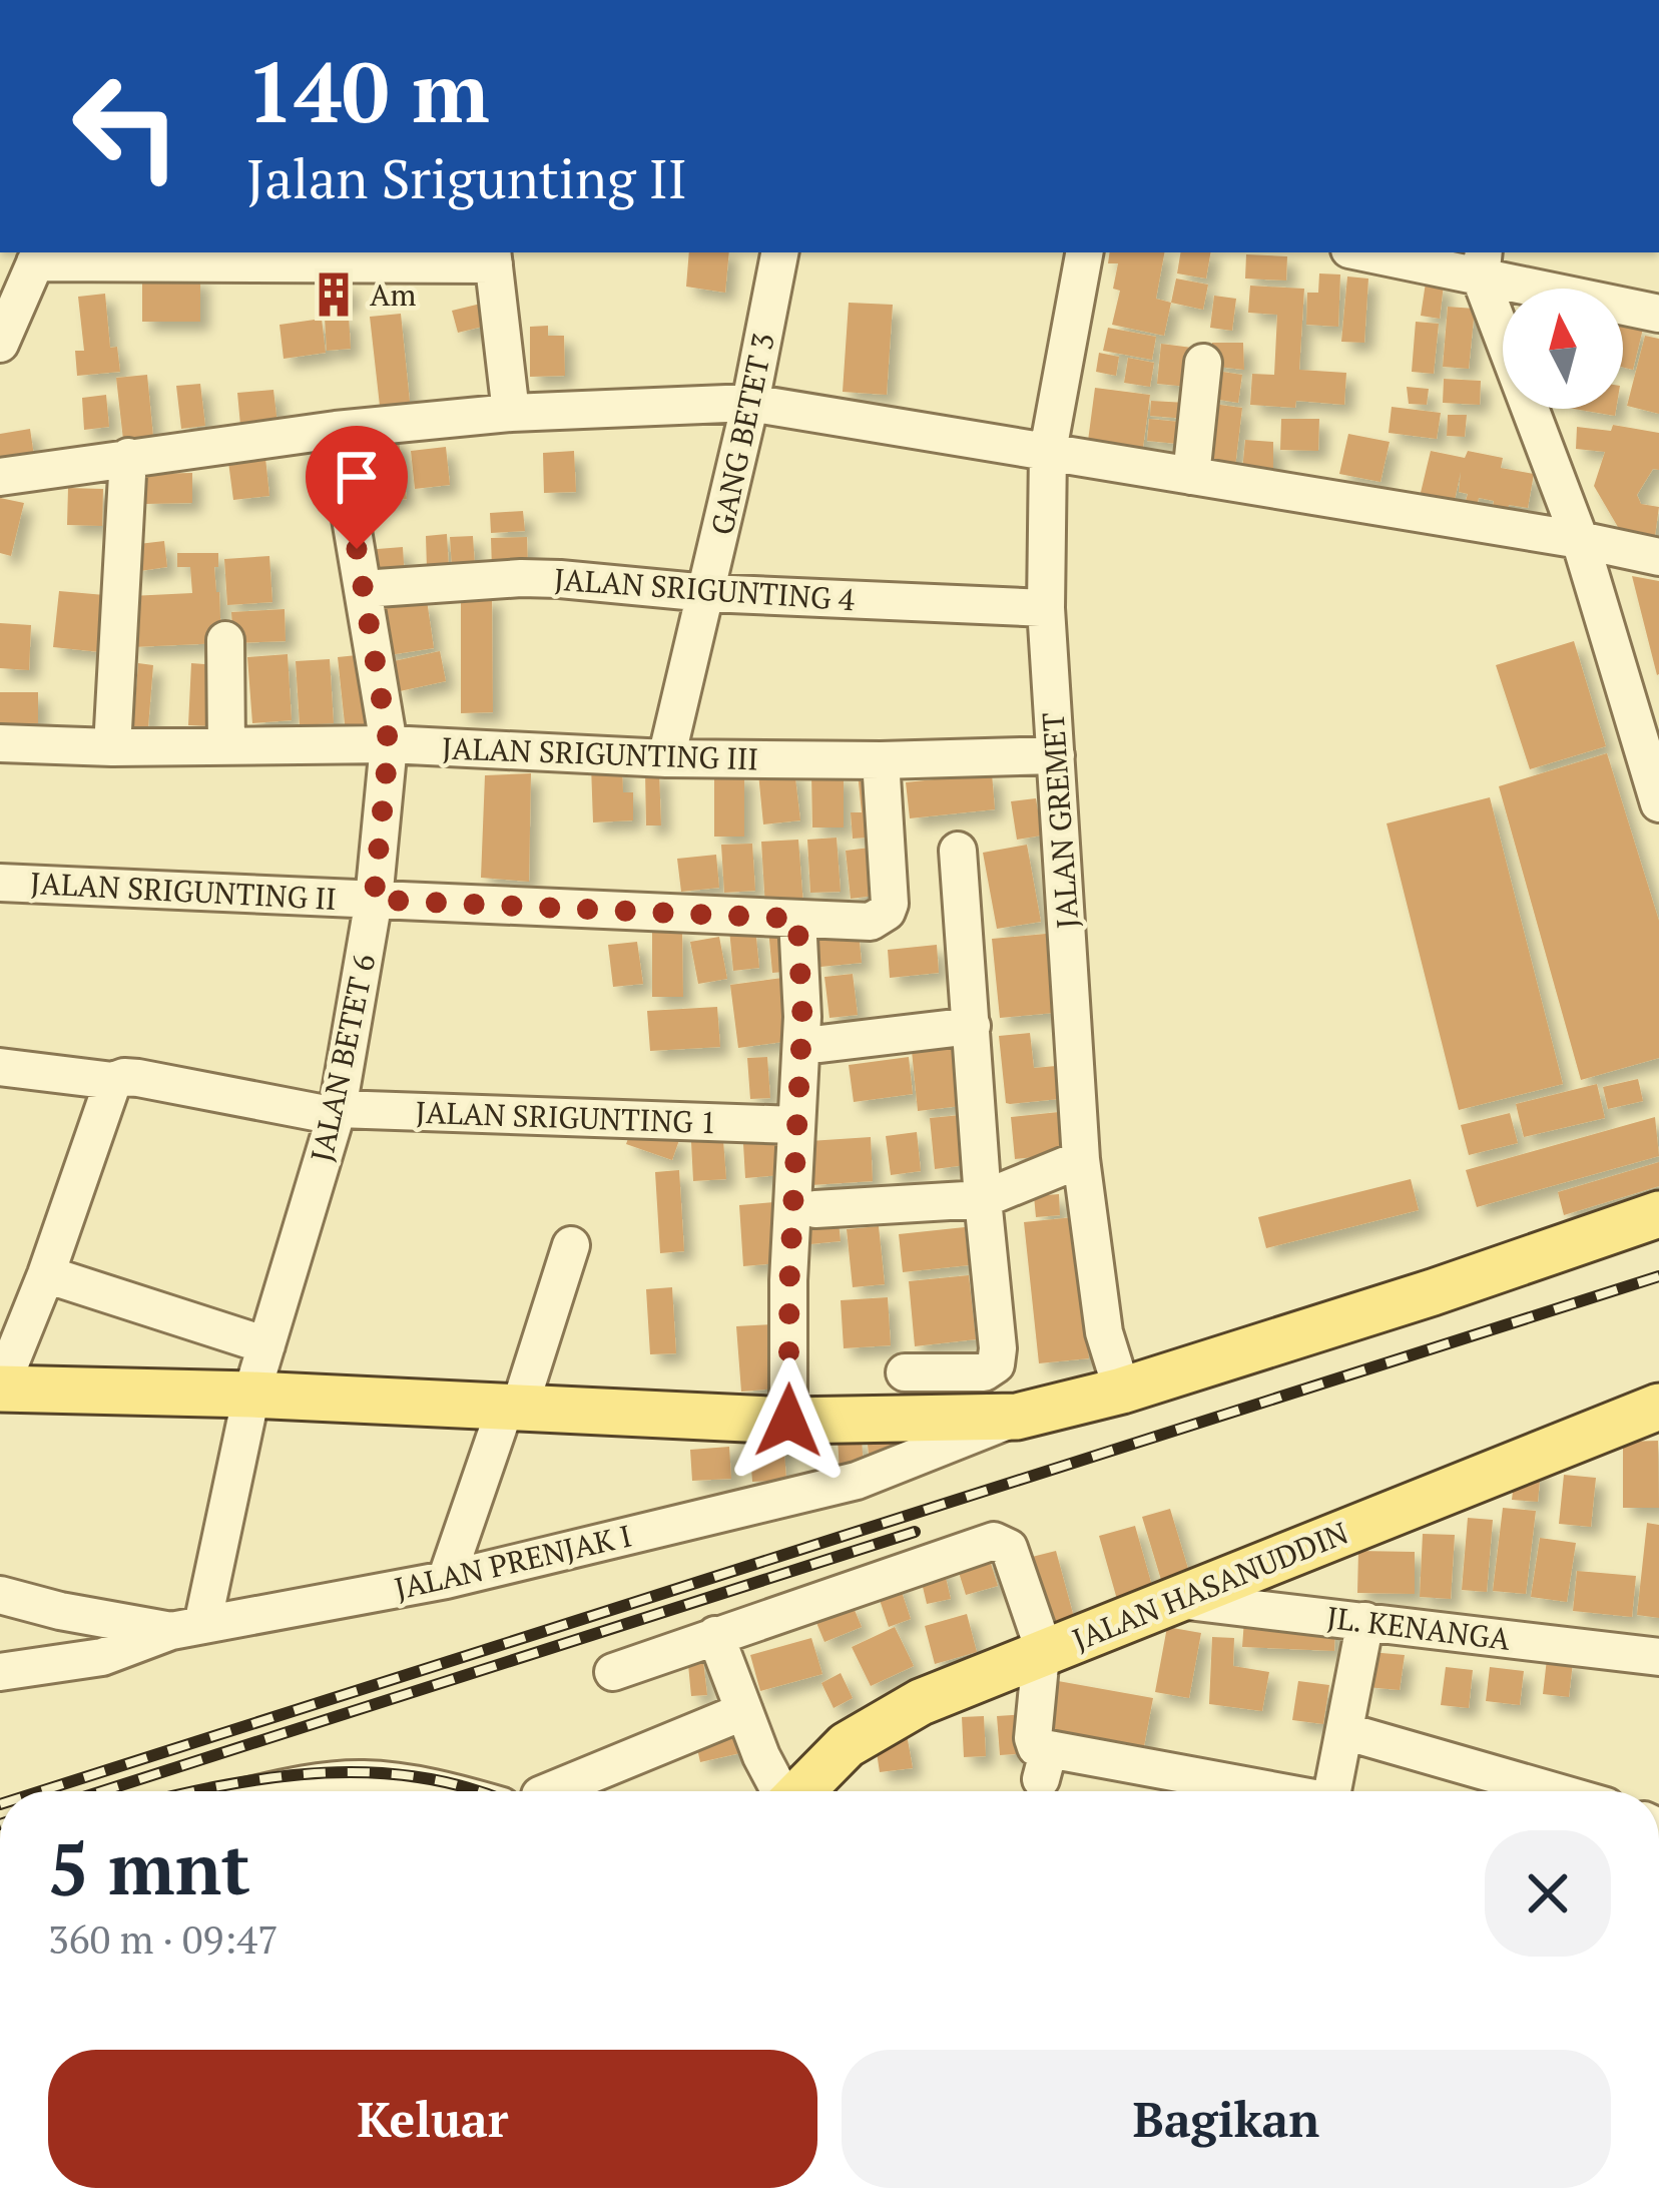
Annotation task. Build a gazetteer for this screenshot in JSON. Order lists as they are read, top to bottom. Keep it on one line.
{"streets":{"main road":["JALAN HASANUDDIN"],"street":["GANG BETET 3","JALAN SRIGUNTING 4","JALAN SRIGUNTING III","JALAN GREMET","JALAN SRIGUNTING II","JALAN BETET 6","JALAN SRIGUNTING 1","JALAN PRENJAK I","JL. KENANGA"]},"crossings":[["GANG BETET 3","JALAN SRIGUNTING 4"],["GANG BETET 3","JALAN SRIGUNTING III"],["JALAN SRIGUNTING 4","JALAN GREMET"],["JALAN SRIGUNTING 4","JALAN BETET 6"],["JALAN SRIGUNTING III","JALAN GREMET"],["JALAN SRIGUNTING III","JALAN SRIGUNTING II"],["JALAN SRIGUNTING III","JALAN BETET 6"],["JALAN SRIGUNTING II","JALAN BETET 6"],["JALAN BETET 6","JALAN SRIGUNTING 1"],["JALAN BETET 6","JALAN PRENJAK I"],["JALAN HASANUDDIN","JL. KENANGA"]],"places":{"building":["Am"]},"north":"top","page":{"turn":["140 m","Jalan Srigunting II"],"heading":["5 mnt","360 m · 09:47"],"buttons":["Keluar","Bagikan"]}}
